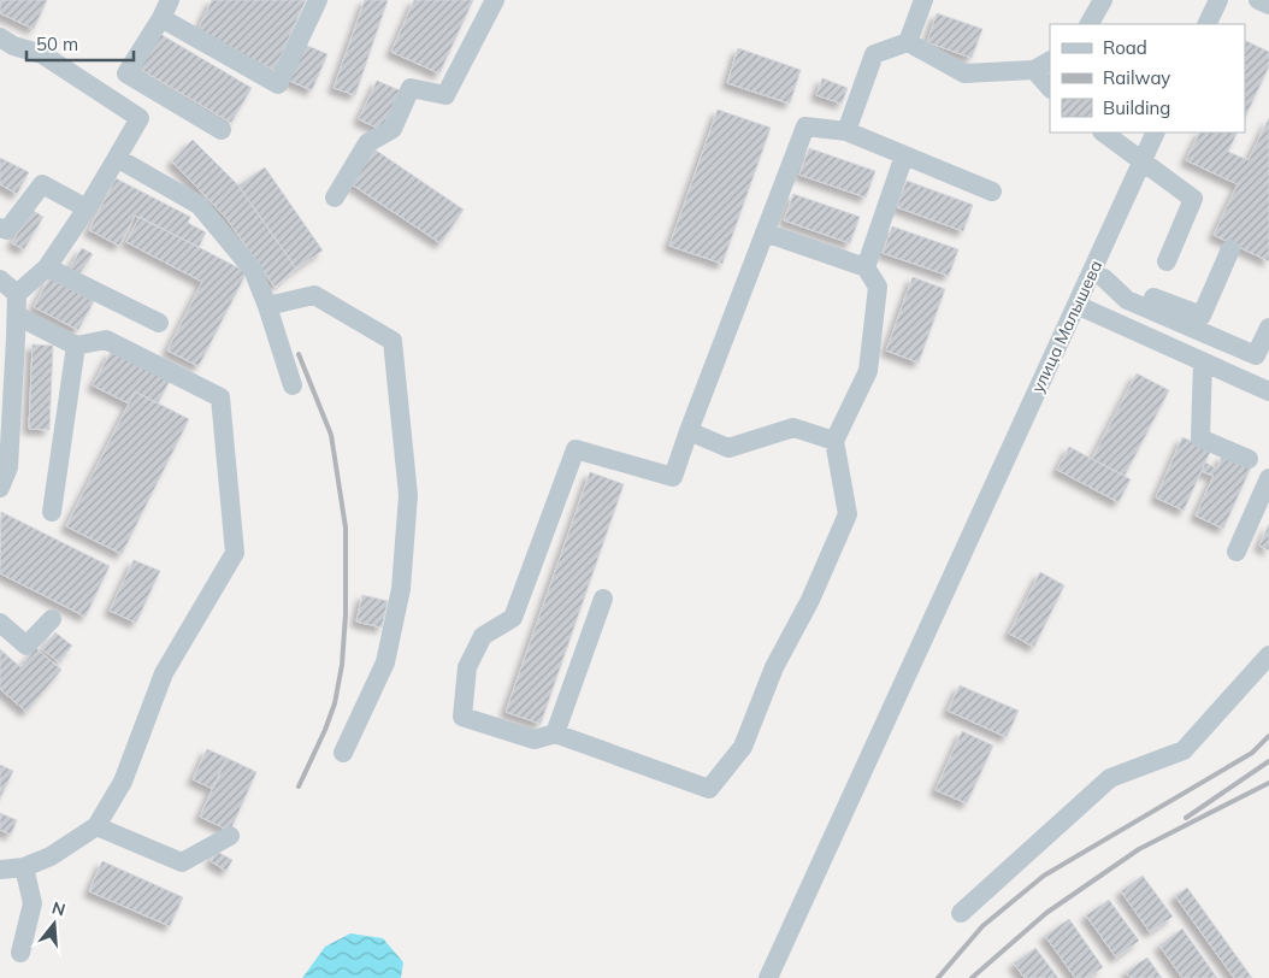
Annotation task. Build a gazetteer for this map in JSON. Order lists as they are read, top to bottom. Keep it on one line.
{"streets":{"street":["улица Малышева"]},"legend":["Road","Railway","Building"],"scale_bar":"50 m","north":"top"}
